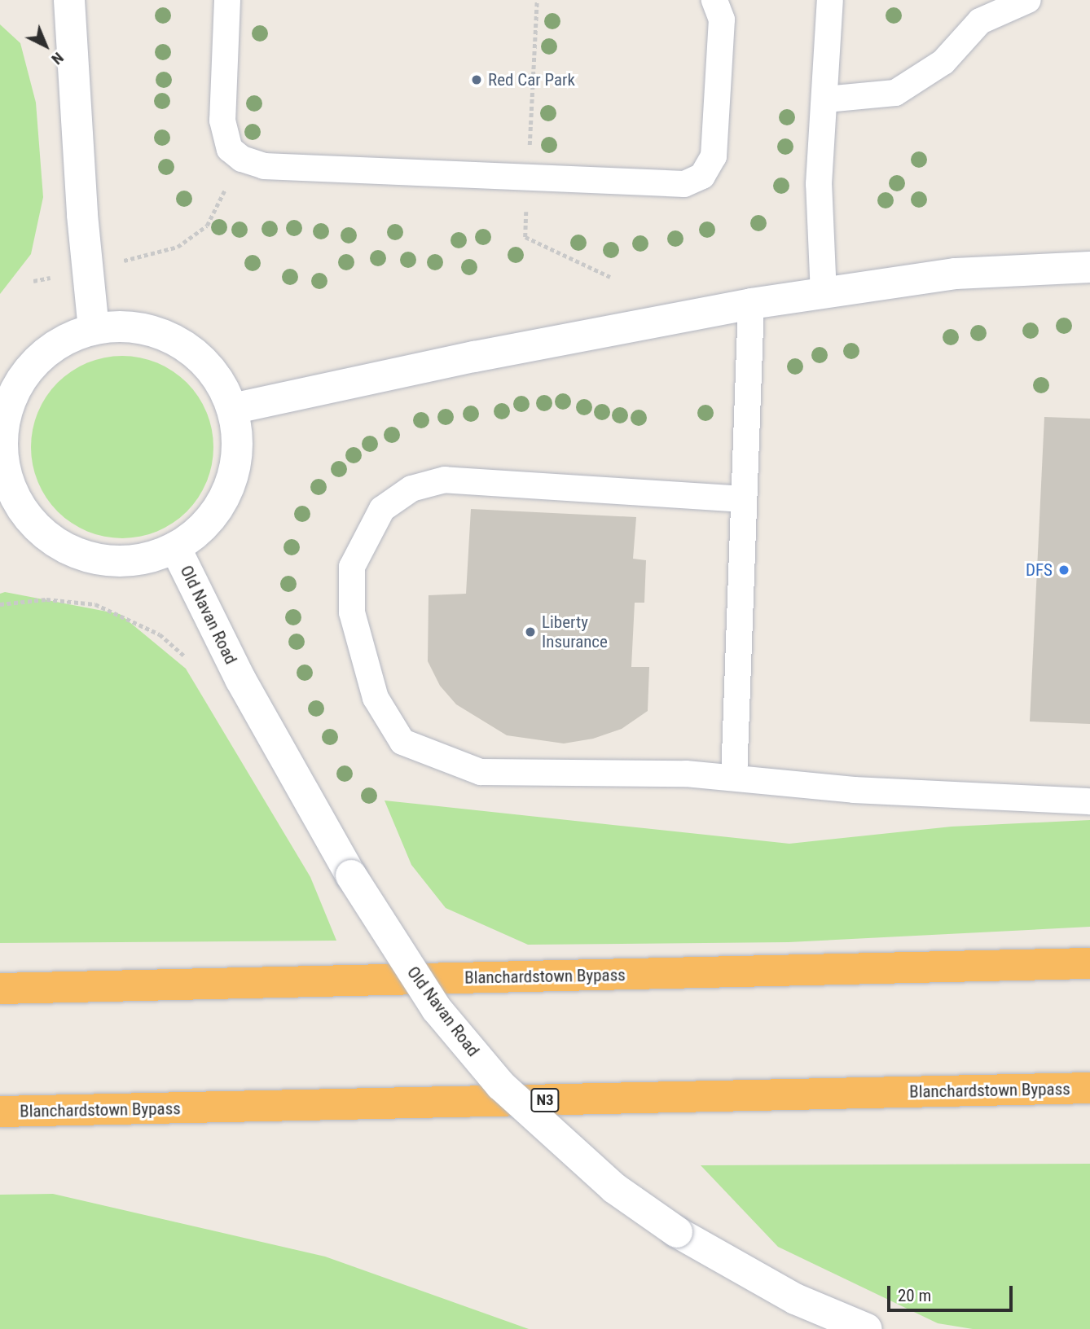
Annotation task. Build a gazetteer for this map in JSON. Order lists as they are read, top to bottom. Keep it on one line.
{"streets":{"highway":["Blanchardstown Bypass","N3"],"street":["Old Navan Road"]},"crossings":[["Blanchardstown Bypass","N3"]],"places":["Red Car Park","DFS","Liberty Insurance"],"scale_bar":"20 m","north":"bottom right"}
